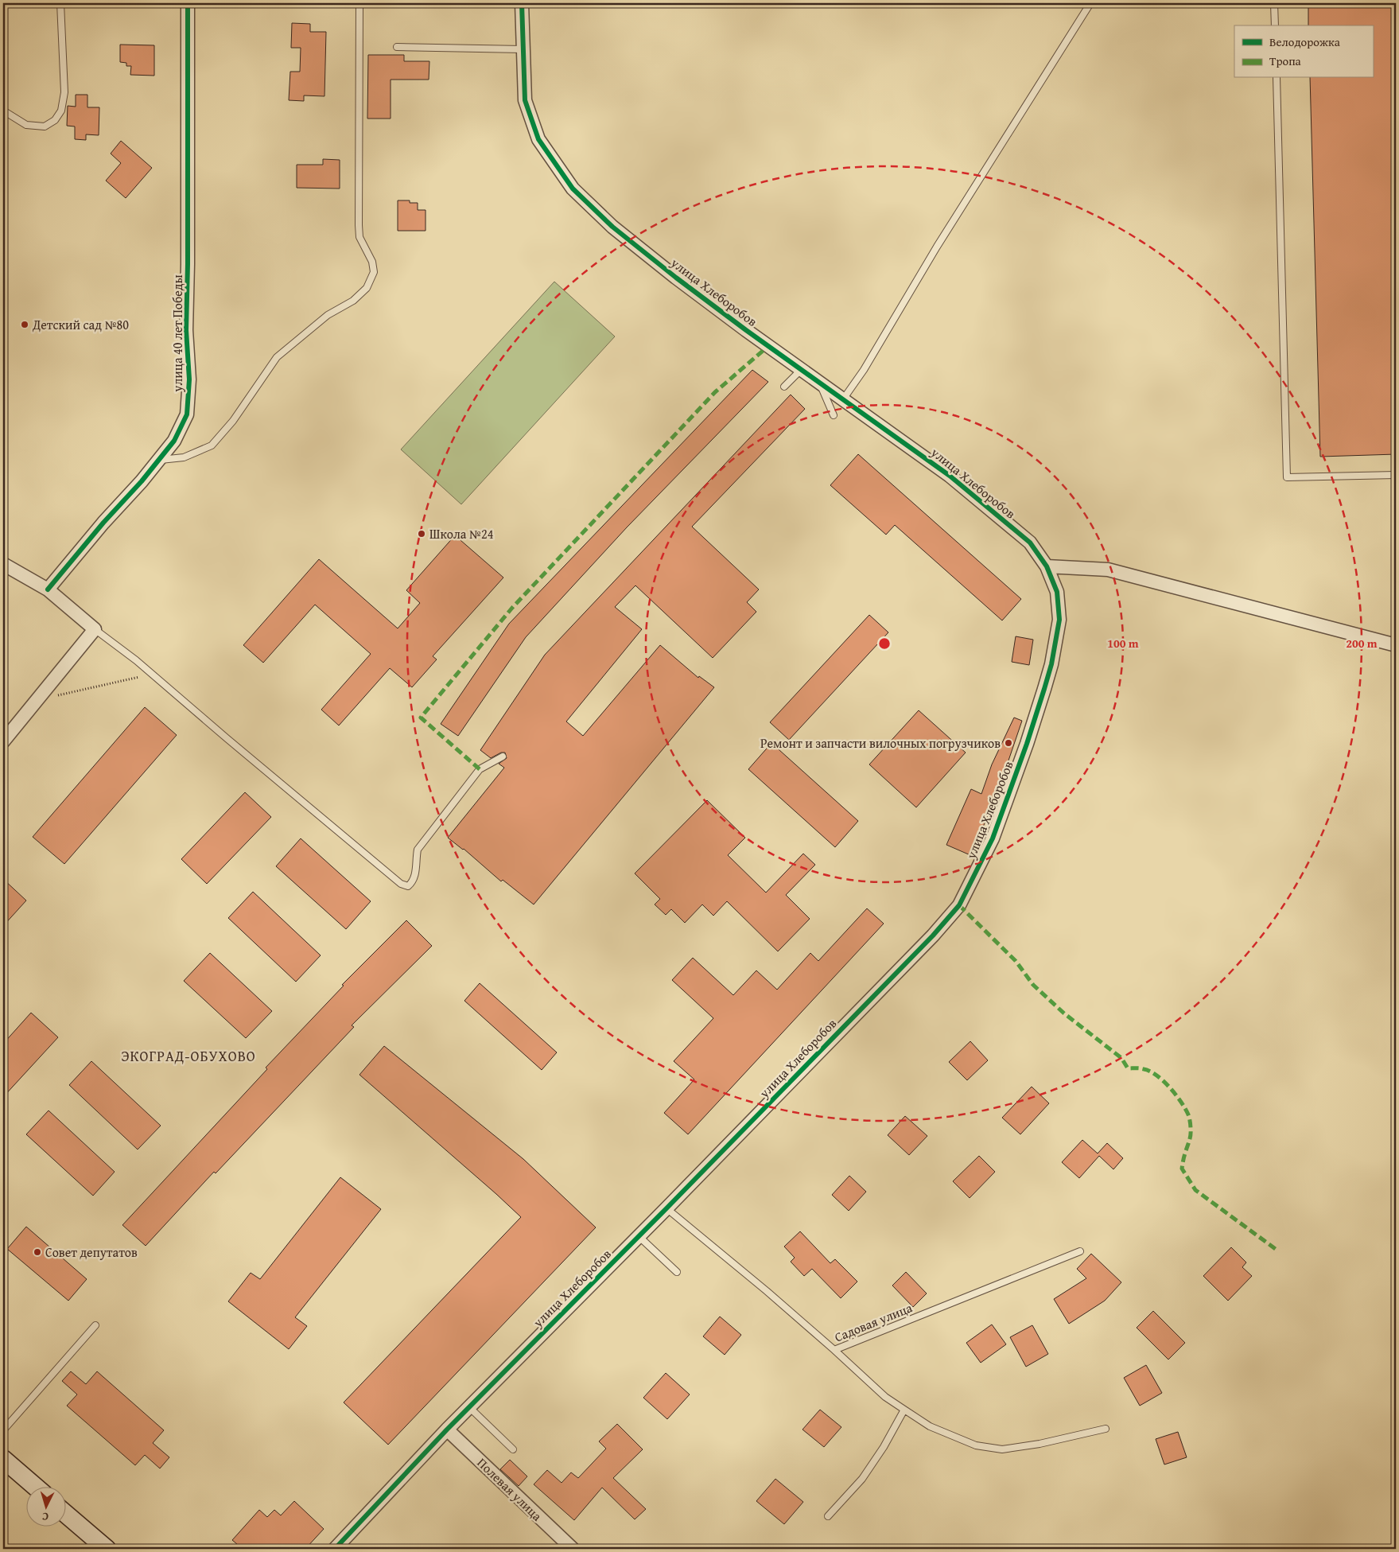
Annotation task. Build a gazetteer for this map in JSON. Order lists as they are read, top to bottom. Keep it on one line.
{"streets":{"street":["улица Хлеборобов","улица 40 лет Победы","Полевая улица"],"lane":["Садовая улица"]},"crossings":[["улица Хлеборобов","Садовая улица"],["улица Хлеборобов","Полевая улица"]],"districts":["ЭКОГРАД-ОБУХОВО"],"places":["Детский сад №80","Школа №24","Ремонт и запчасти вилочных погрузчиков","Совет депутатов"],"legend":["Велодорожка","Тропа"],"north":"bottom","rings":["100 m","200 m"]}
